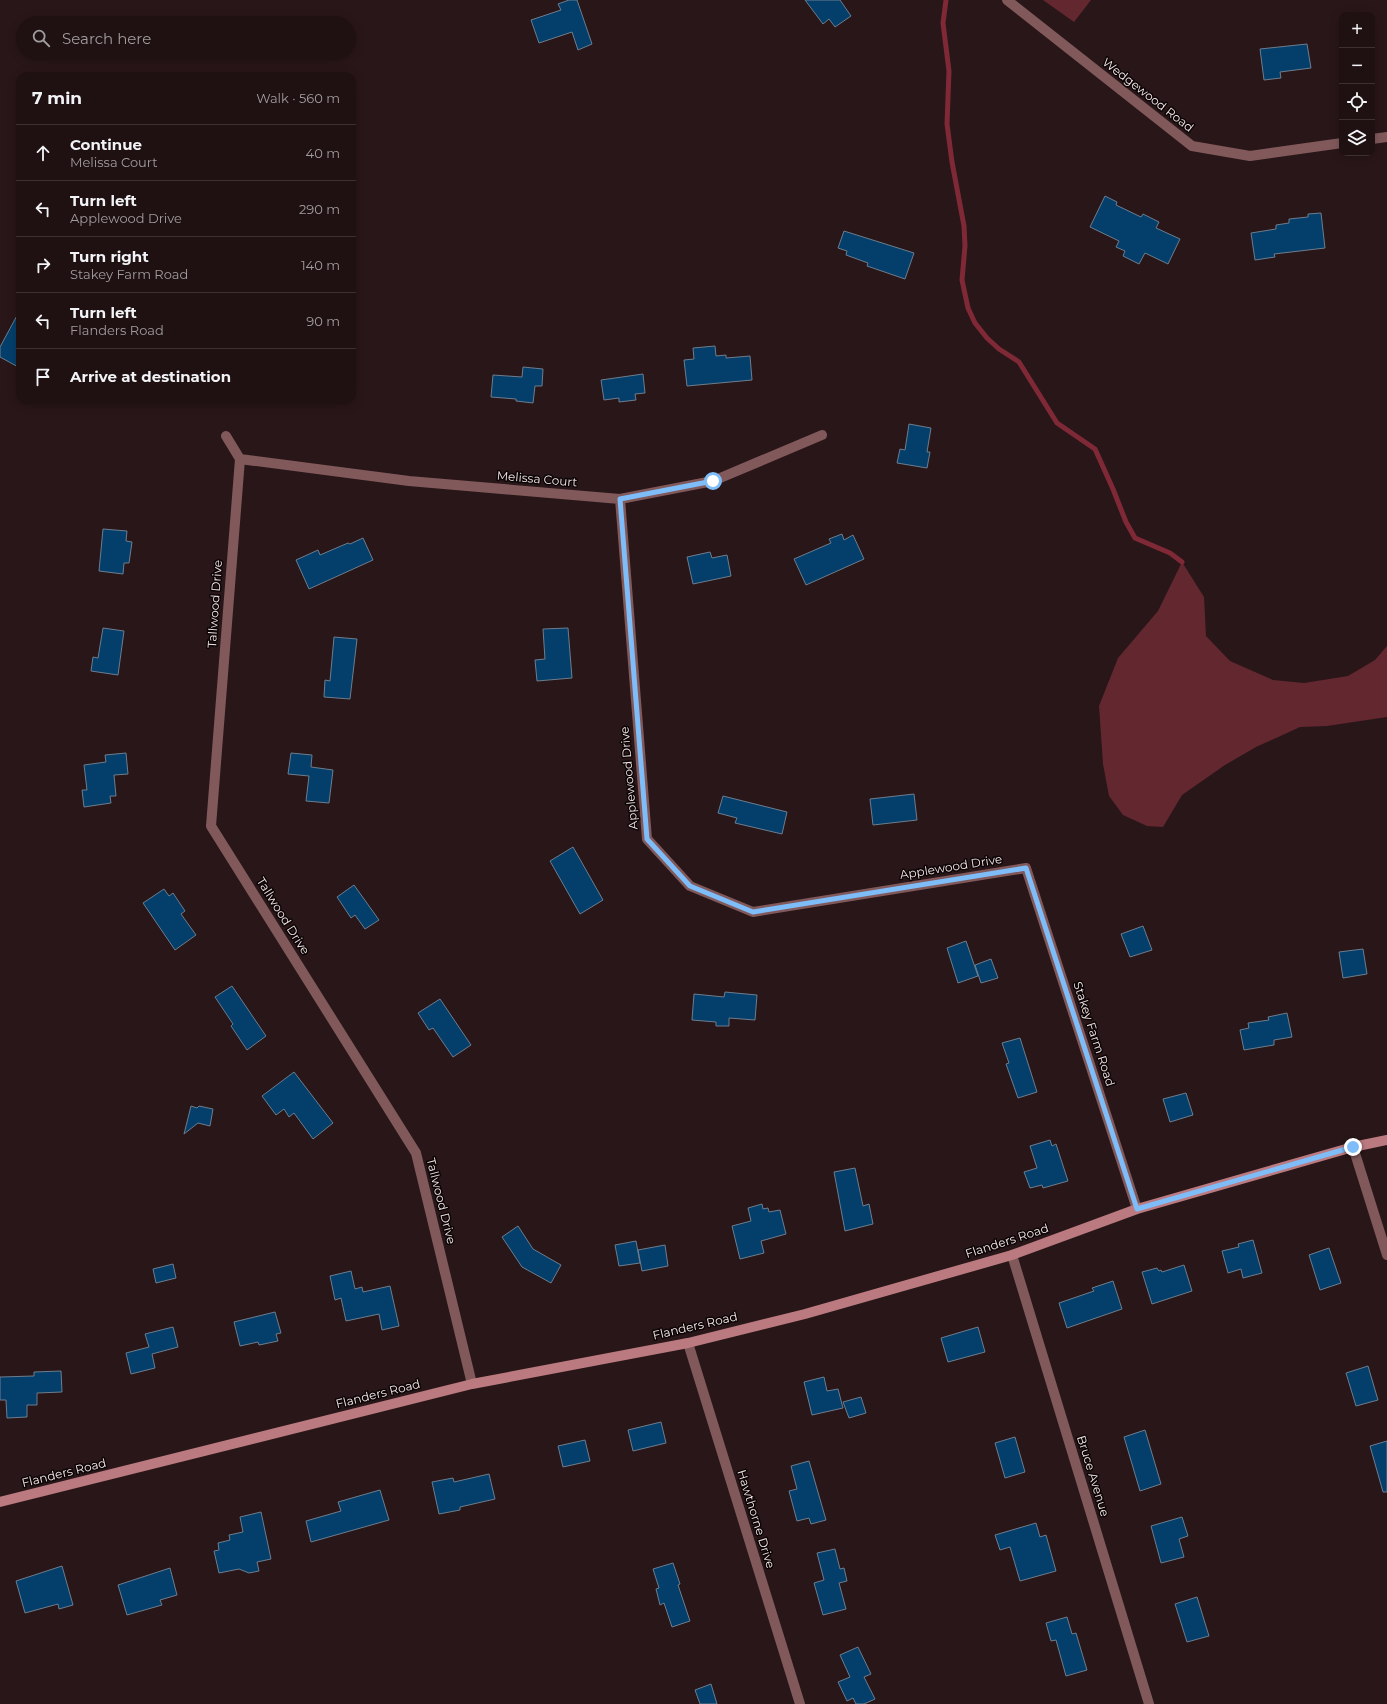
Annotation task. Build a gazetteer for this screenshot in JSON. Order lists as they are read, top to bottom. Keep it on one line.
{"streets":{"street":["Wedgewood Road","Melissa Court","Tallwood Drive","Applewood Drive","Stakey Farm Road","Flanders Road","Bruce Avenue","Hawthorne Drive"]},"crossings":[["Melissa Court","Tallwood Drive"],["Melissa Court","Applewood Drive"],["Tallwood Drive","Flanders Road"],["Applewood Drive","Stakey Farm Road"],["Stakey Farm Road","Flanders Road"],["Flanders Road","Bruce Avenue"],["Flanders Road","Hawthorne Drive"]],"page":{"map_buttons":["+","−"],"search":"Search here","heading":["7 min","Walk · 560 m"],"list":[["Continue","Melissa Court","40 m"],["Turn left","Applewood Drive","290 m"],["Turn right","Stakey Farm Road","140 m"],["Turn left","Flanders Road","90 m"],"Arrive at destination"]}}
